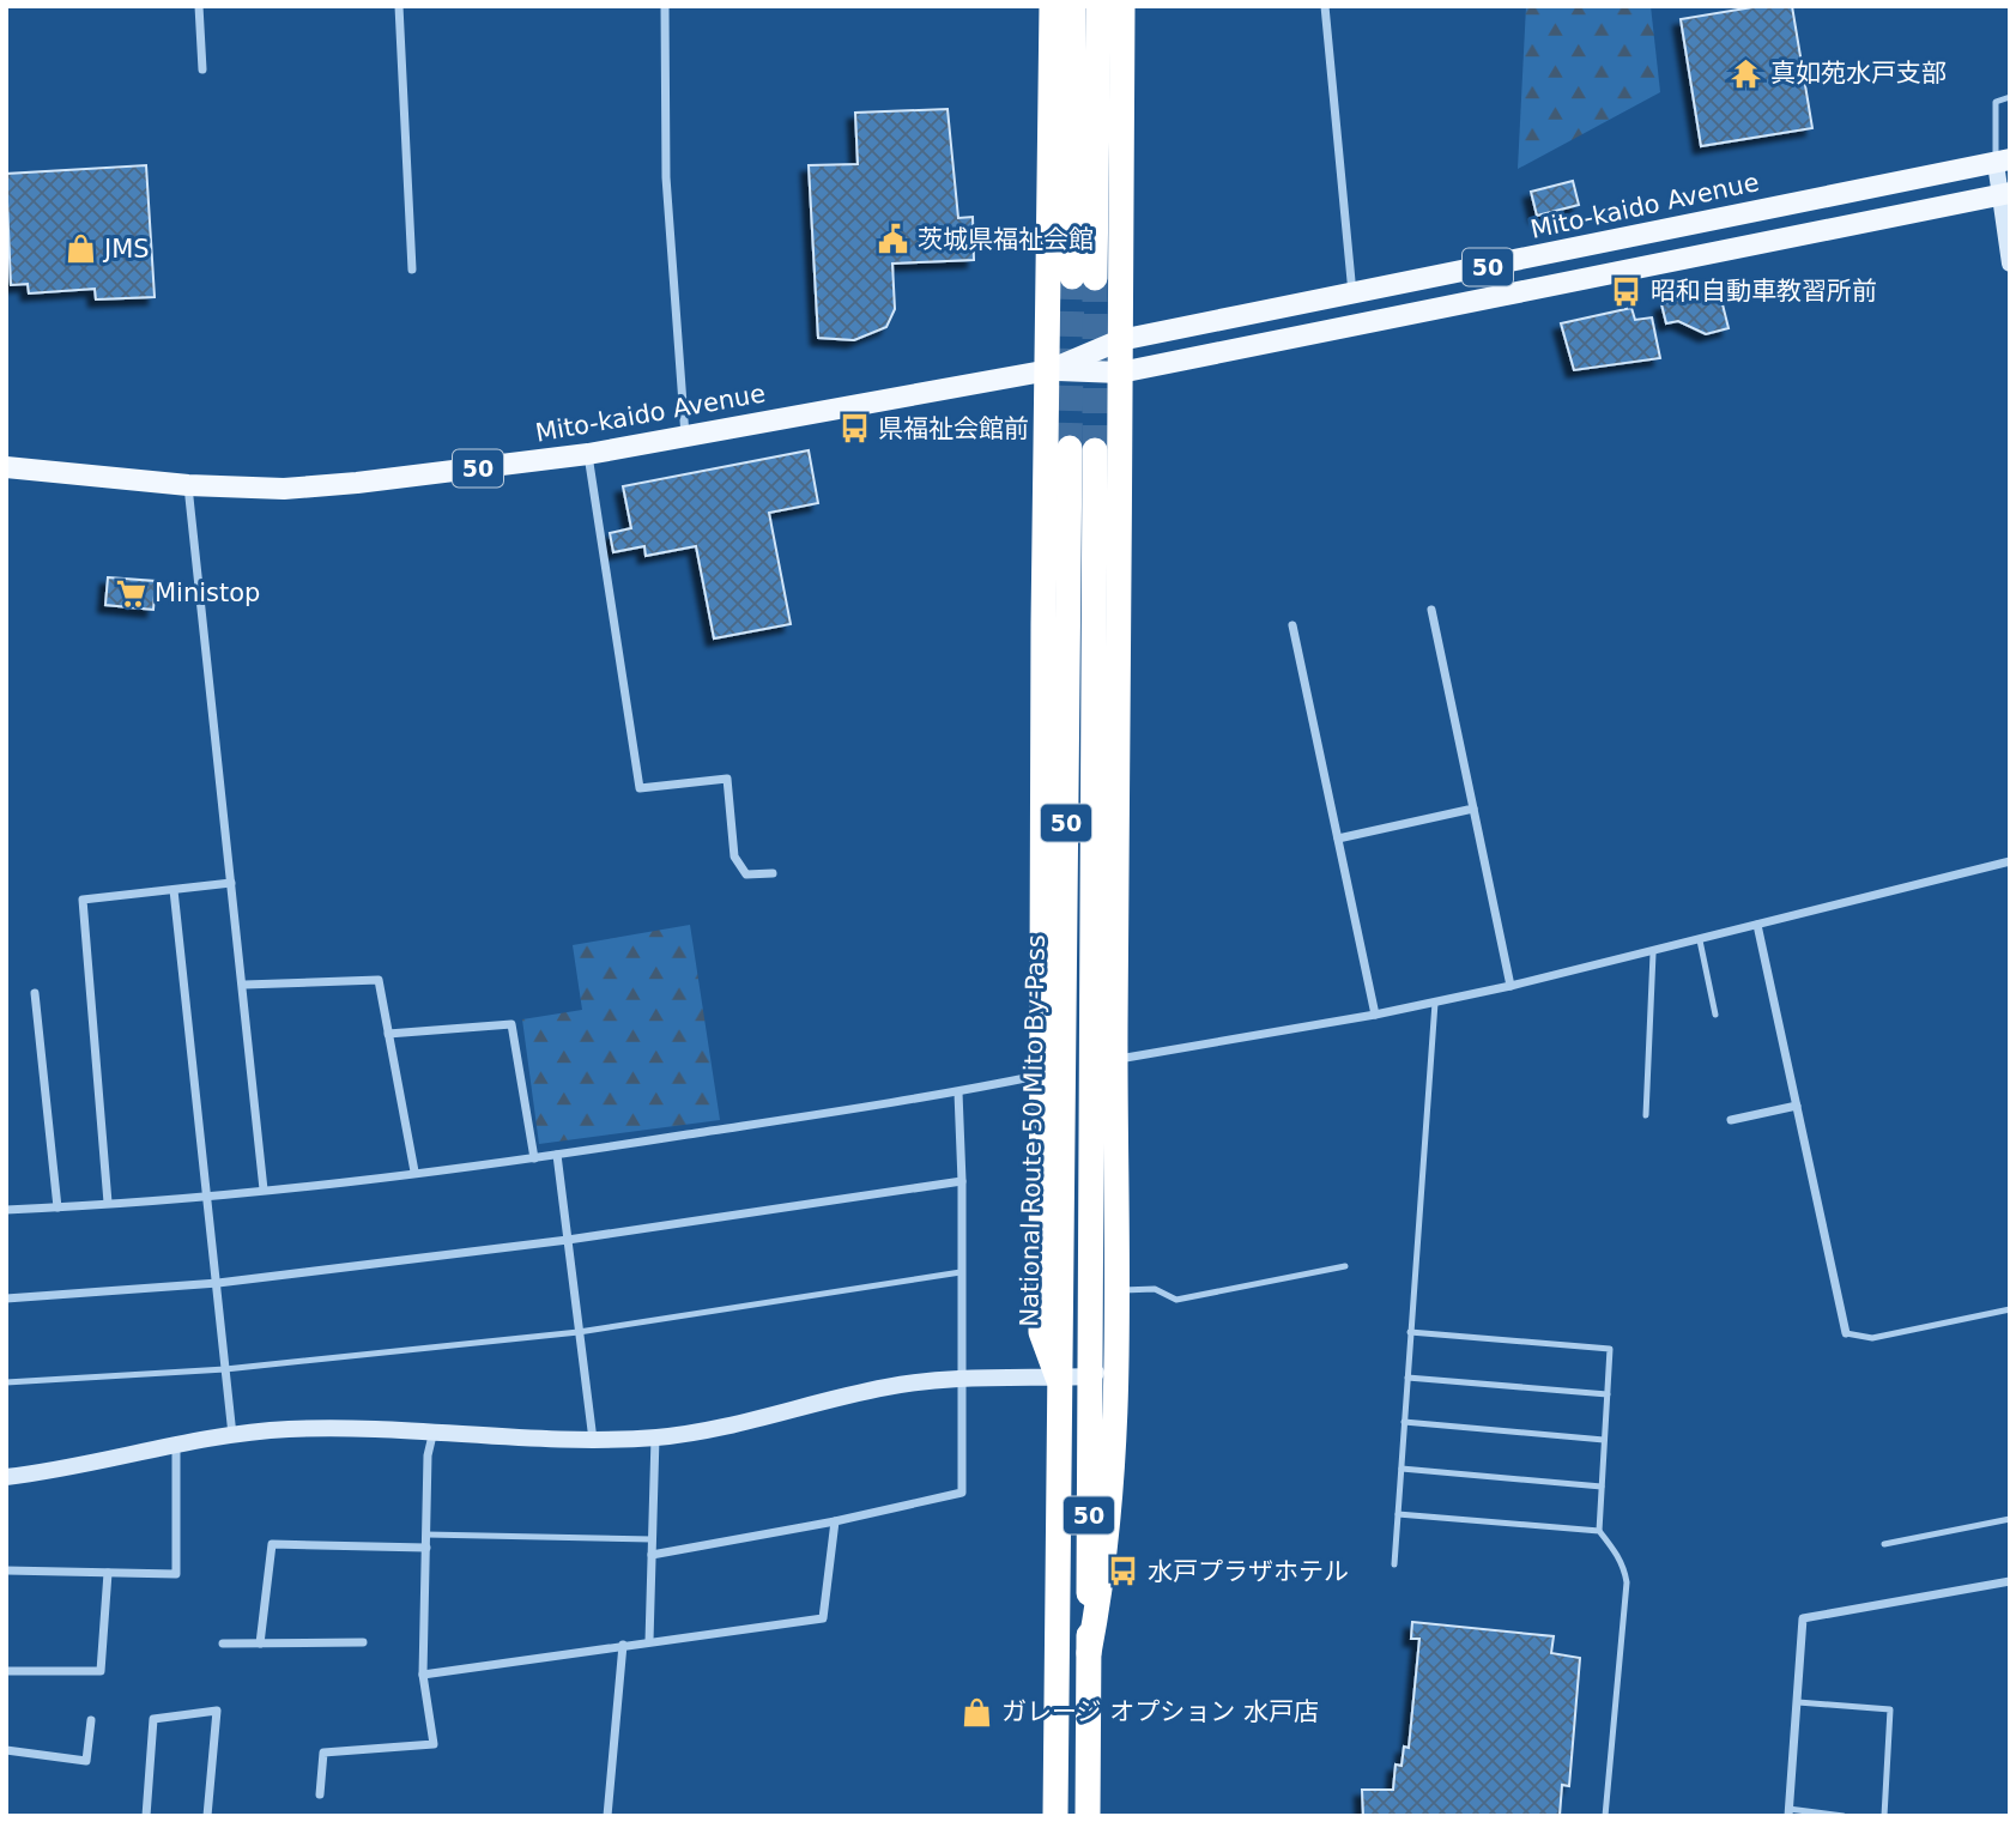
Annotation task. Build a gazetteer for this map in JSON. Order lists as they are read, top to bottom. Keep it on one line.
{"streets":{"highway":["50","National Route 50 Mito By-Pass"],"main road":["Mito-kaido Avenue"]},"places":{"temple":["真如苑水戸支部"],"public building":["茨城県福祉会館"],"shop":["JMS","ガレージ オプション 水戸店"],"bus stop":["昭和自動車教習所前","県福祉会館前","水戸プラザホテル"],"supermarket":["Ministop"]}}
